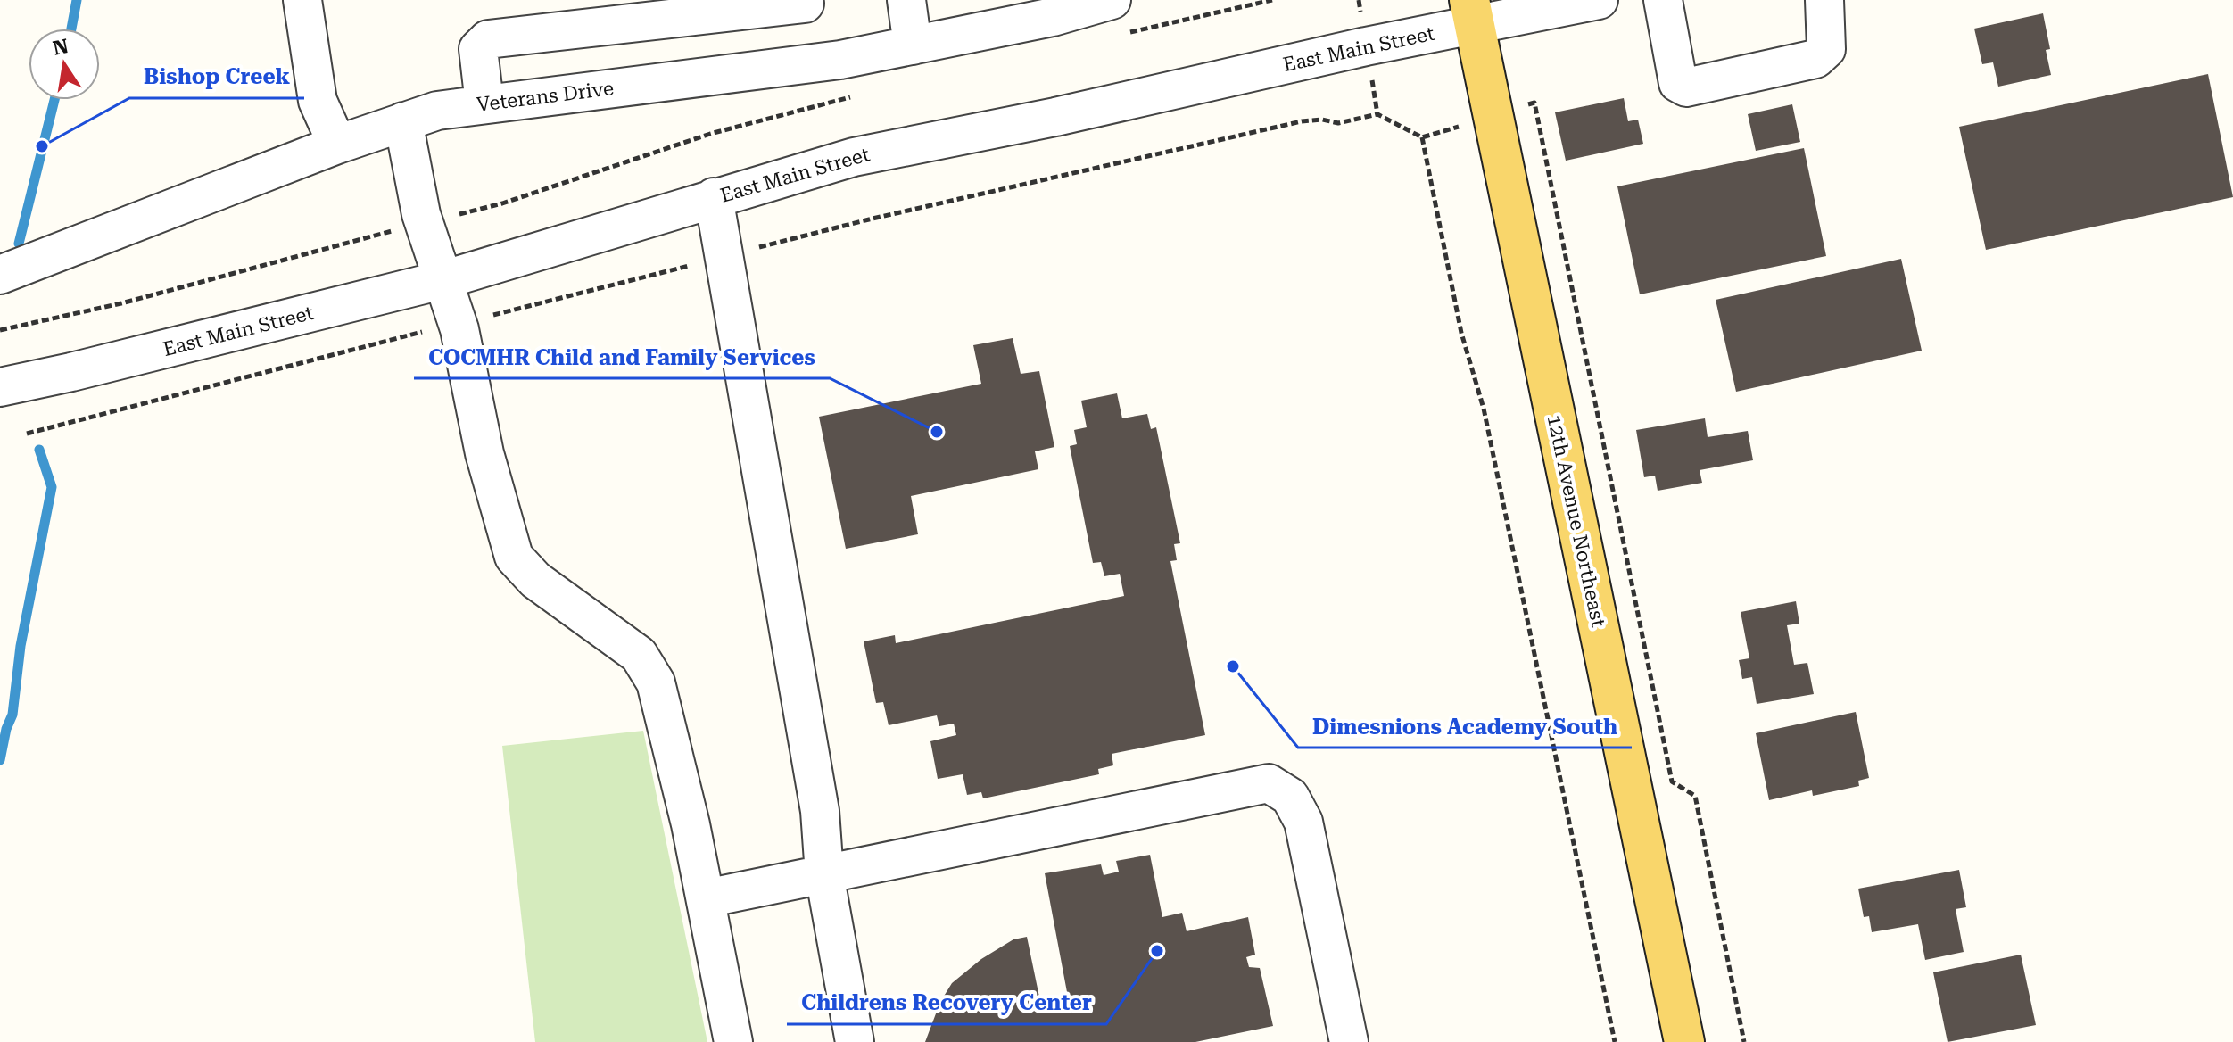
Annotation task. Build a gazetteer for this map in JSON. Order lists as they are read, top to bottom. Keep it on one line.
{"streets":{"main road":["12th Avenue Northeast"],"street":["East Main Street","Veterans Drive"]},"crossings":[["East Main Street","12th Avenue Northeast"]],"places":["Bishop Creek","COCMHR Child and Family Services","Dimesnions Academy South","Childrens Recovery Center"],"north":"top"}
